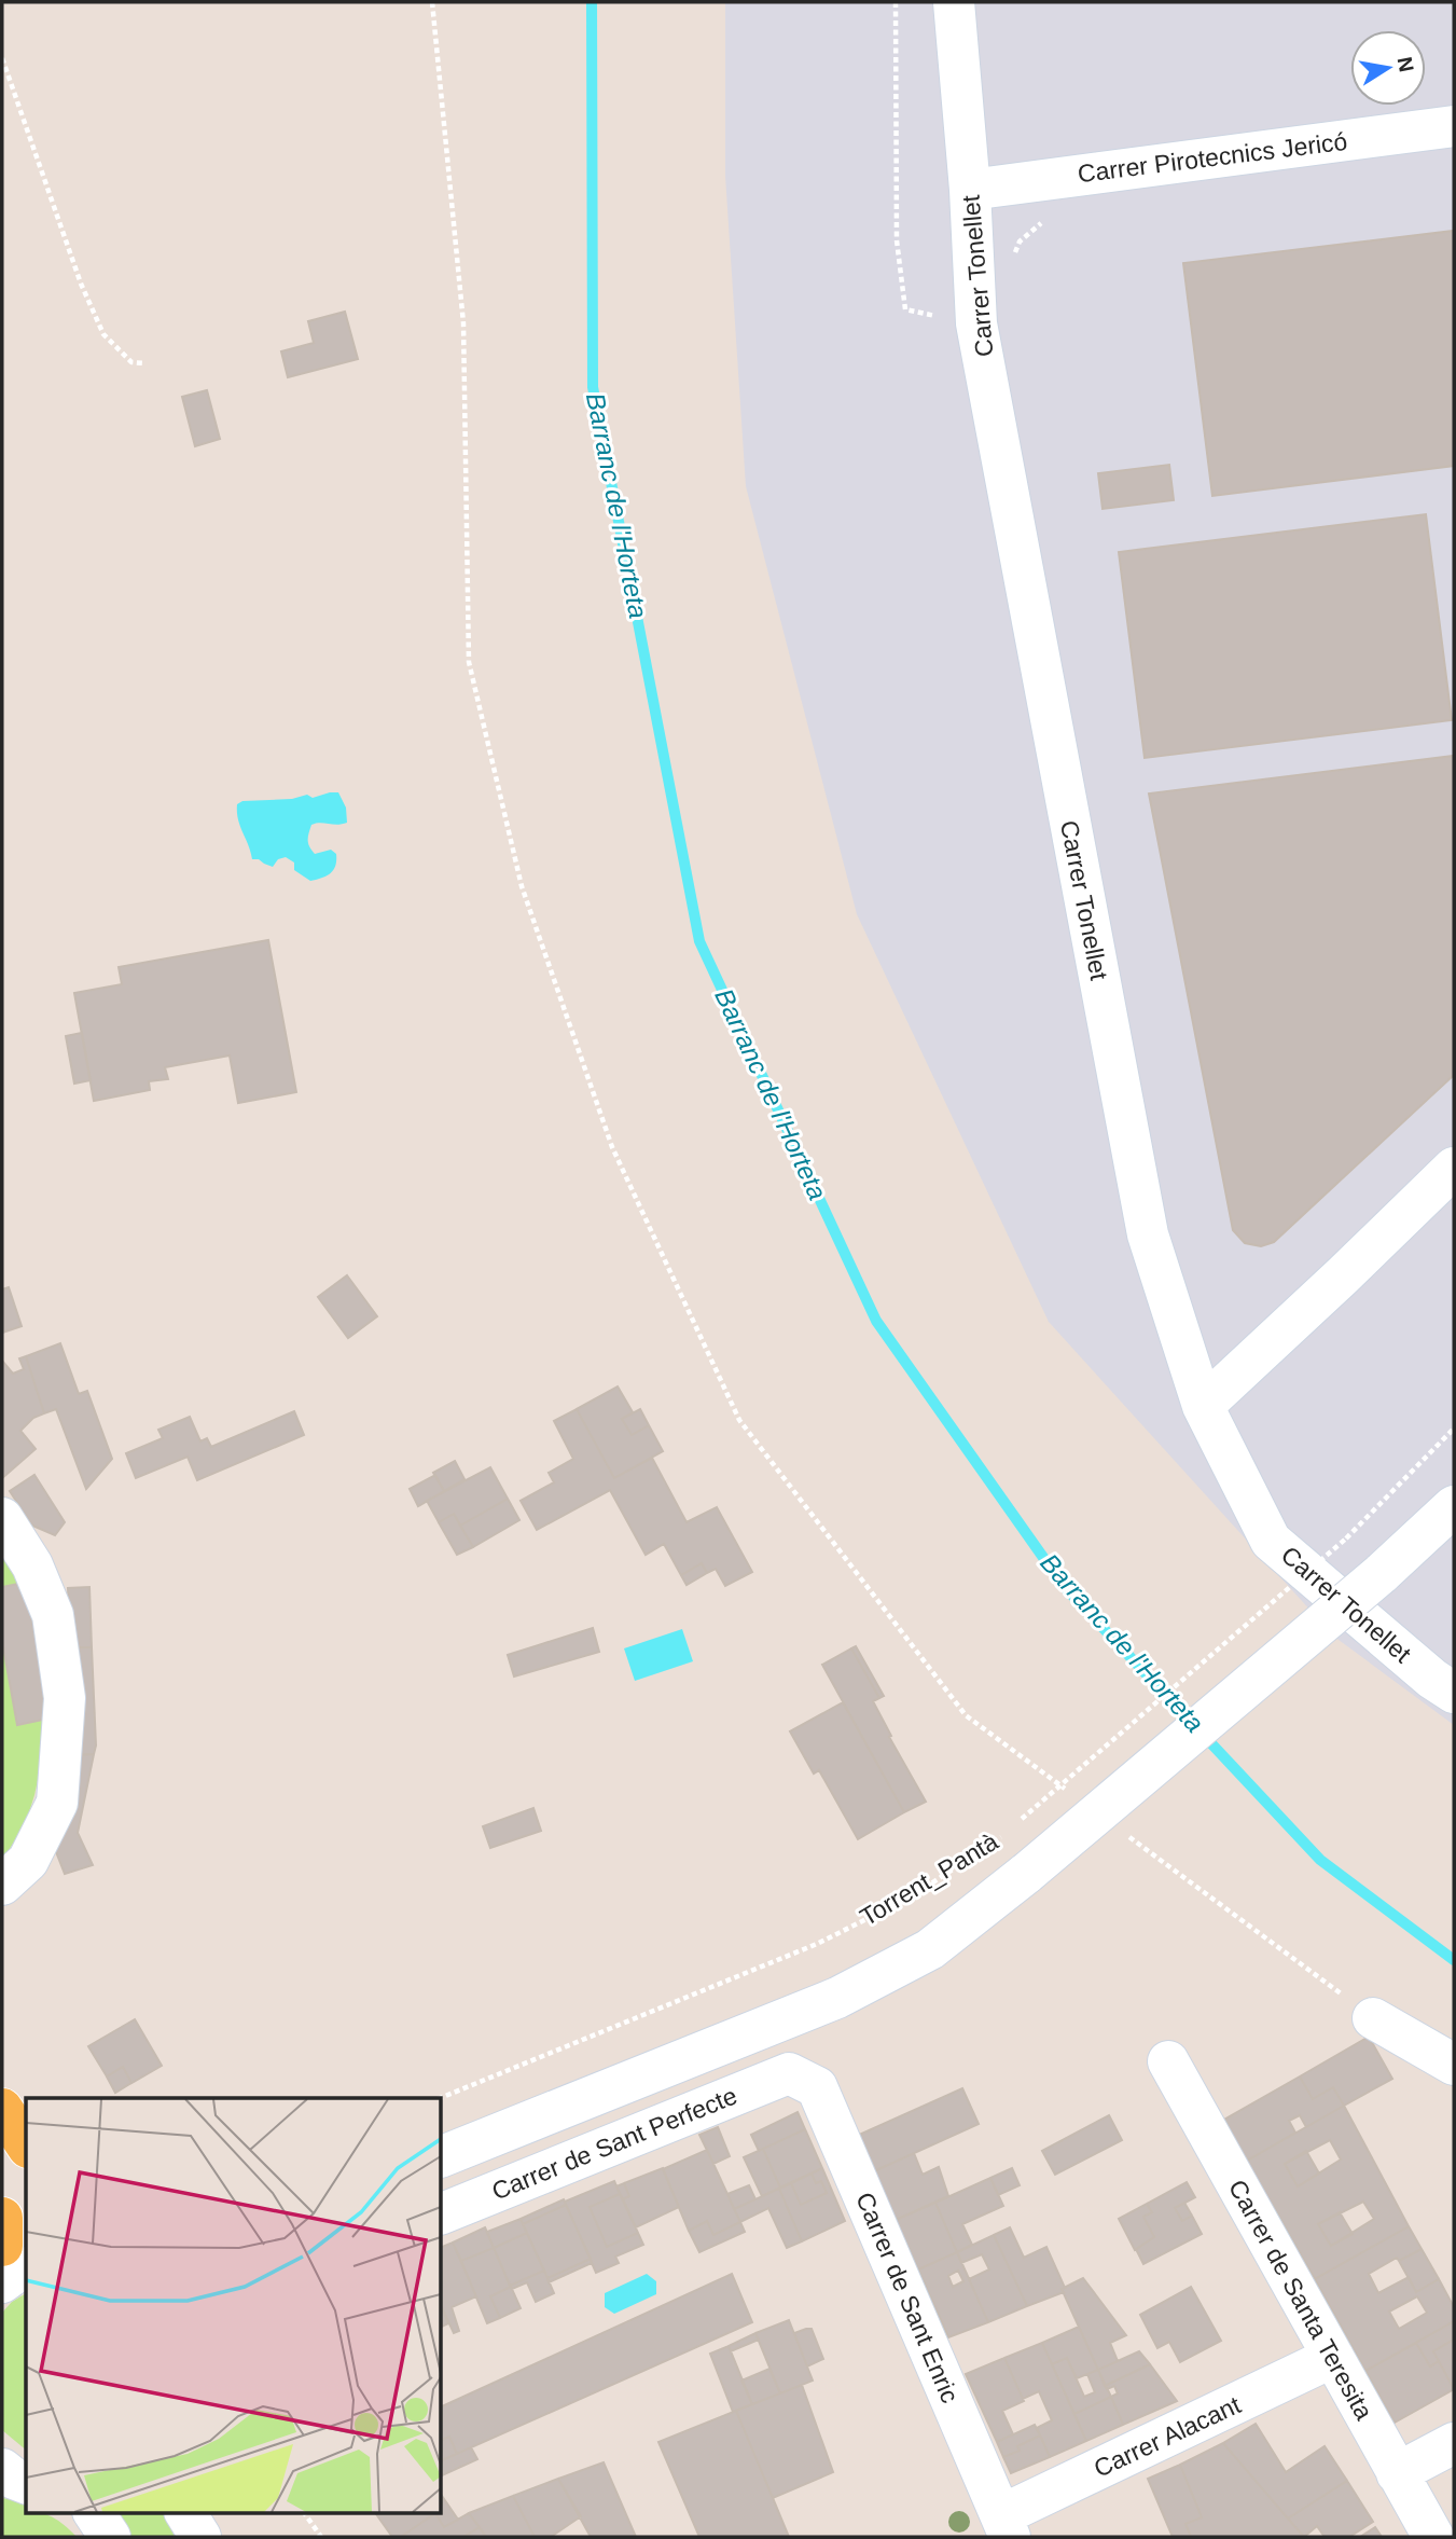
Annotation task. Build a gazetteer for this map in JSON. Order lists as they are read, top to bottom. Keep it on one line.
{"streets":{"street":["Carrer Pirotecnics Jericó","Carrer Tonellet","Carrer de Sant Perfecte","Carrer de Sant Enric","Carrer de Santa Teresita","Carrer Alacant"],"path":["Torrent_Pantà"]},"crossings":[["Carrer Pirotecnics Jericó","Carrer Tonellet"],["Carrer de Sant Perfecte","Carrer de Sant Enric"],["Carrer de Sant Enric","Carrer Alacant"],["Carrer de Santa Teresita","Carrer Alacant"]],"water":["Barranc de l'Horteta"],"north":"right"}
